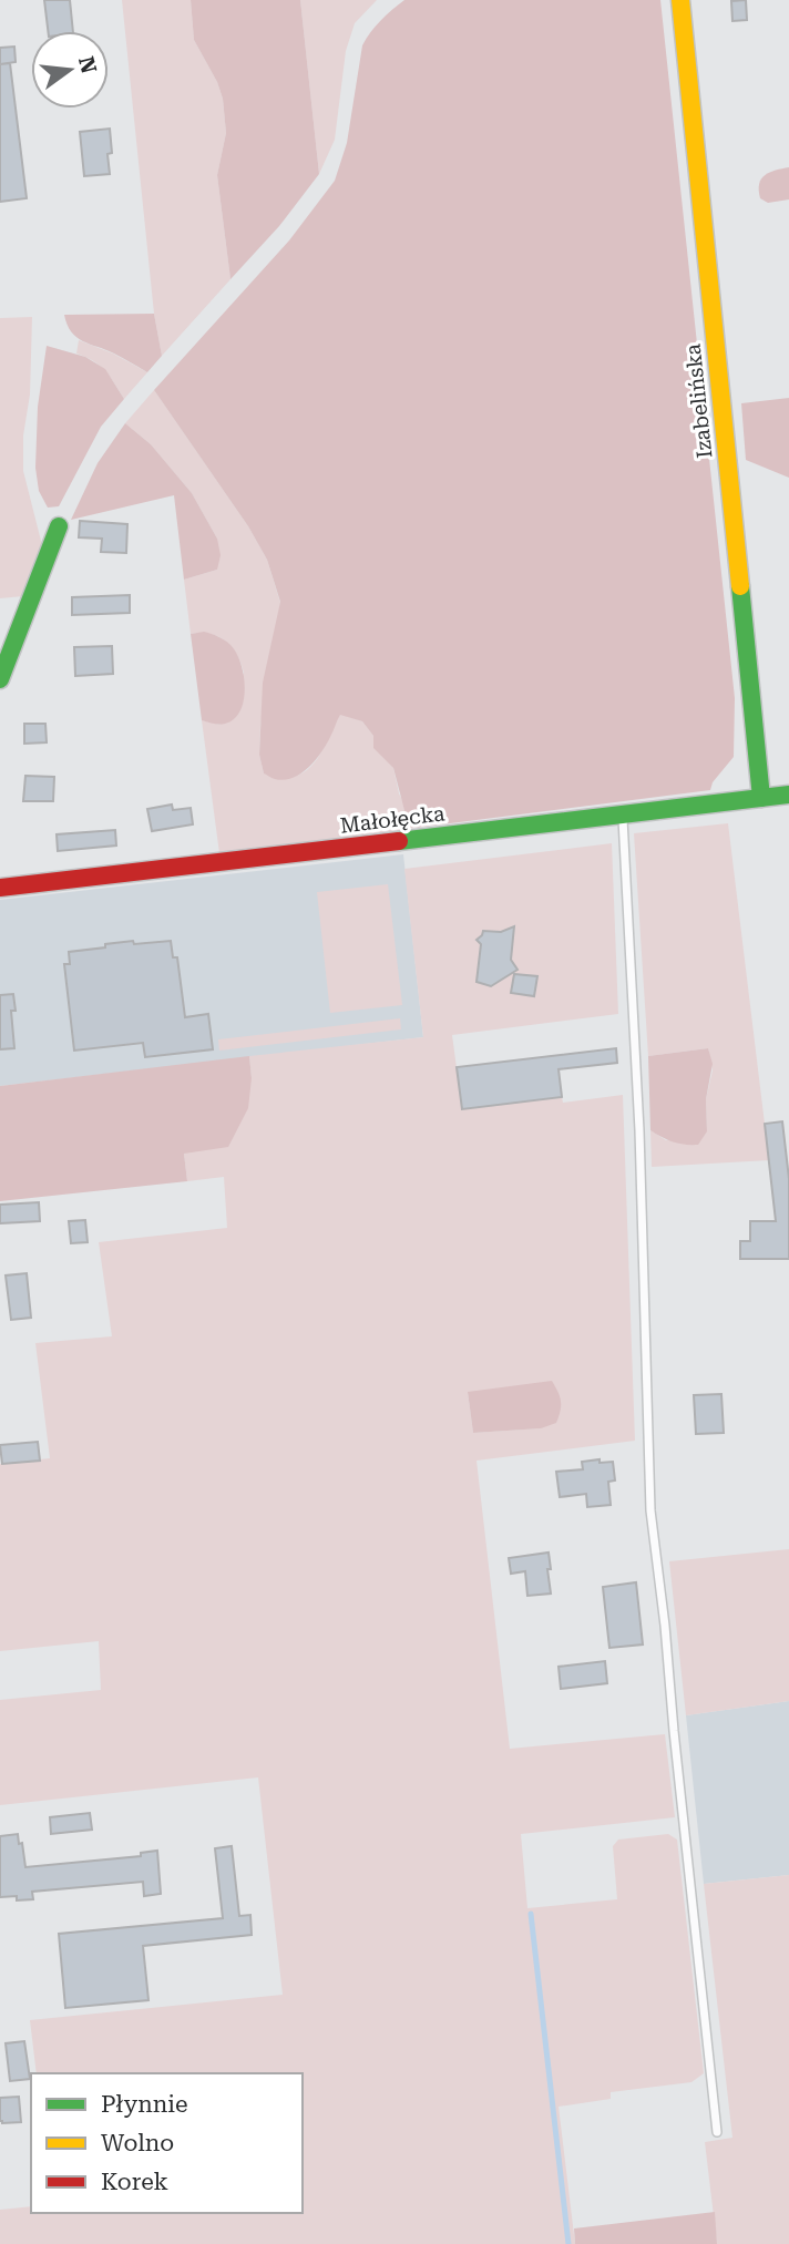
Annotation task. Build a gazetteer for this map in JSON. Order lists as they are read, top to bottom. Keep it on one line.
{"streets":{"street":["Izabelińska","Małołęcka"]},"crossings":[["Izabelińska","Małołęcka"]],"legend":["Płynnie","Wolno","Korek"],"north":"right"}
